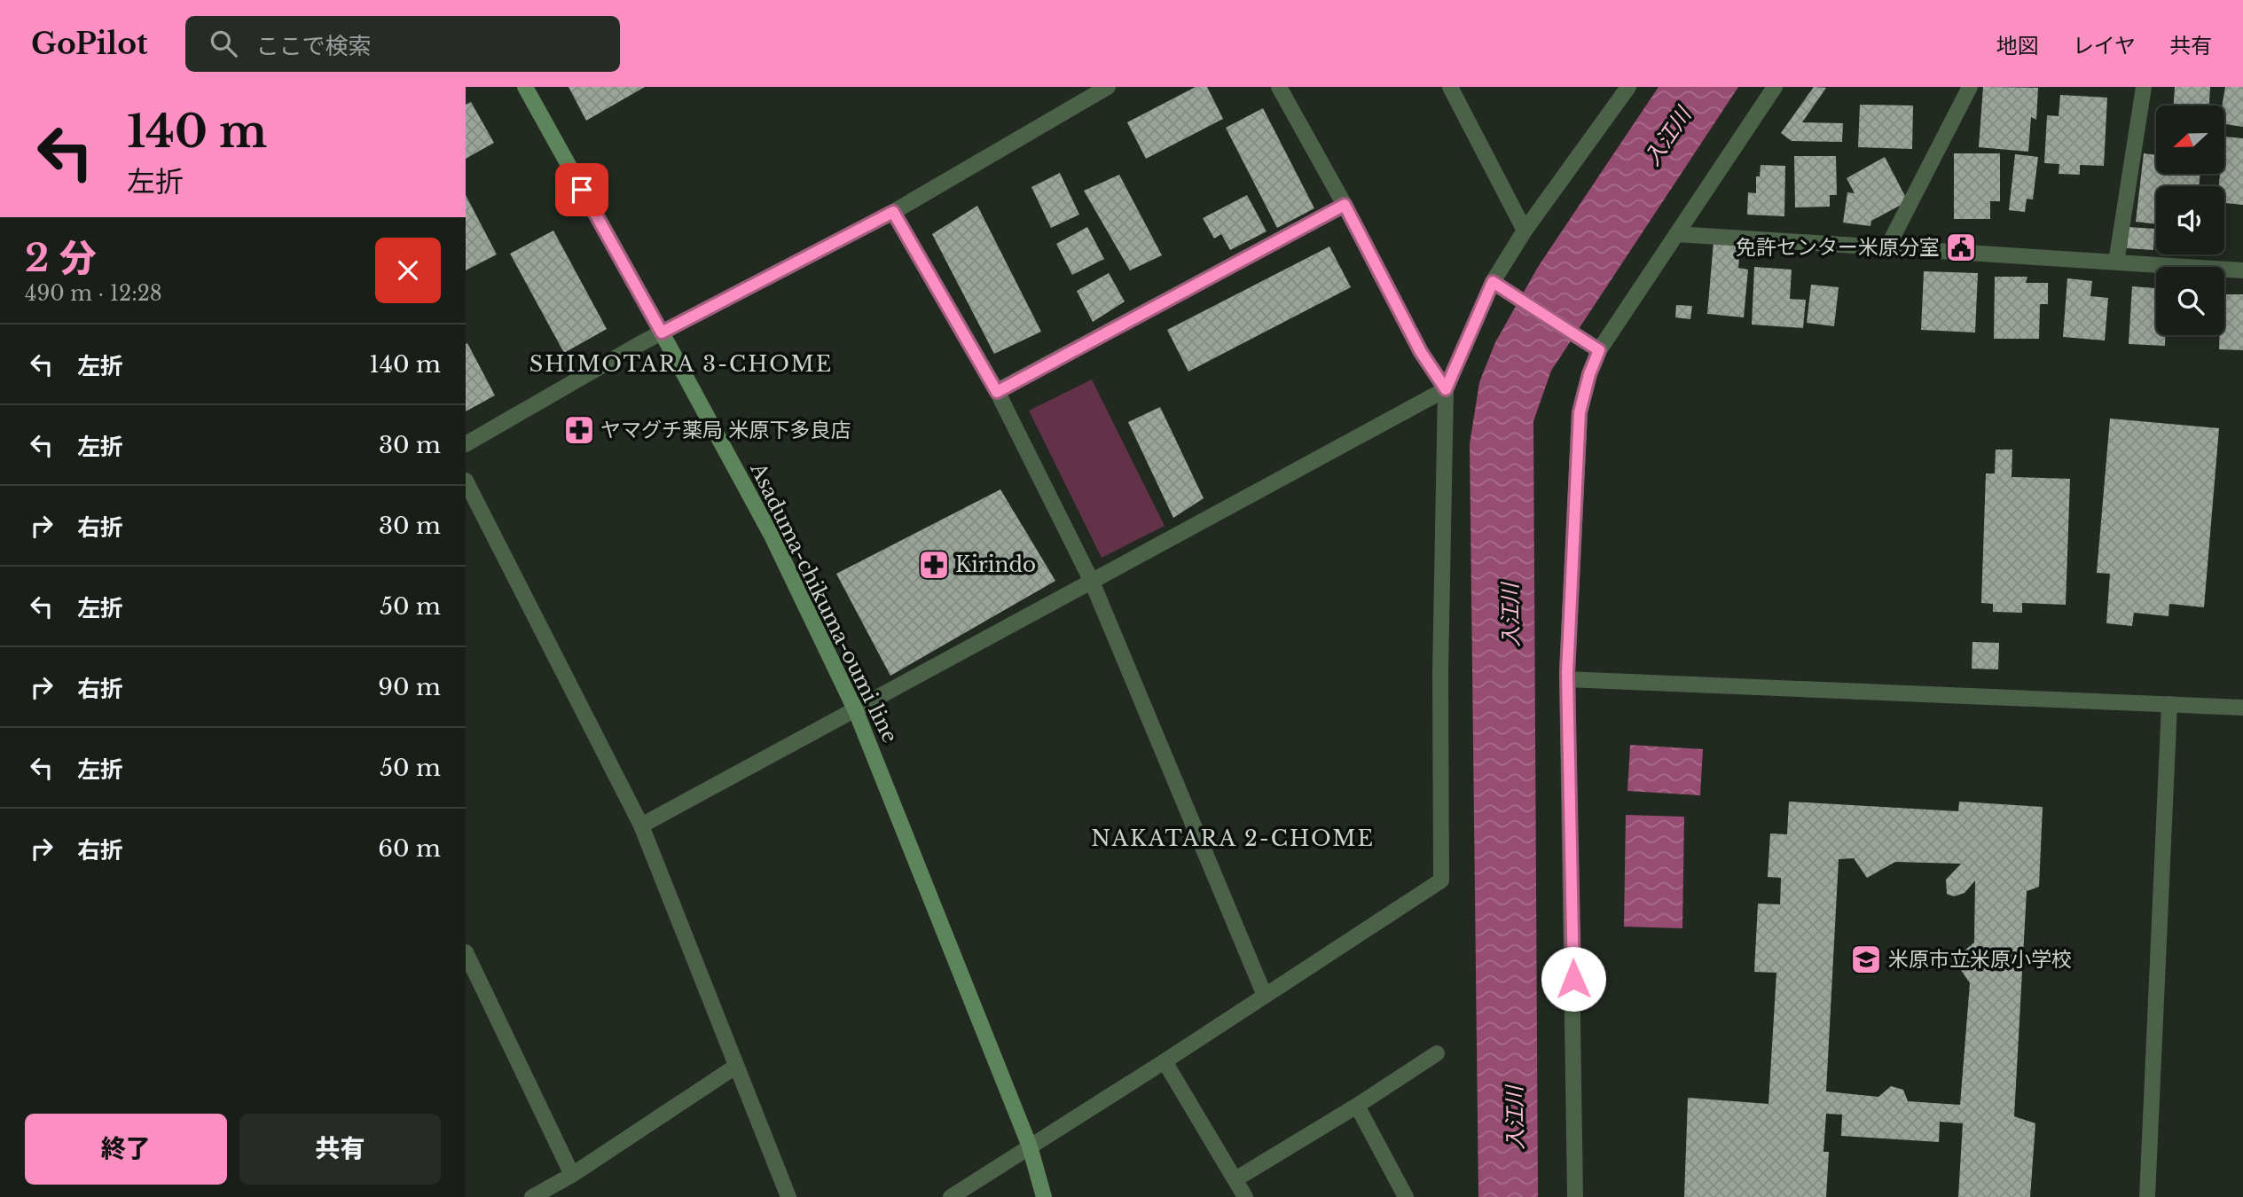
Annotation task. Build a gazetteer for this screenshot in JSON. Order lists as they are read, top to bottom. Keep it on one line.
{"streets":{"main road":["Asaduma-chikuma-oumi line"]},"districts":["SHIMOTARA 3-CHOME","NAKATARA 2-CHOME"],"water":["入江川"],"places":{"public building":["免許センター米原分室"],"pharmacy":["ヤマグチ薬局 米原下多良店","Kirindo"],"school or university":["米原市立米原小学校"]},"north":"left","page":{"header":"GoPilot","search":"ここで検索","nav":["地図","レイヤ","共有"],"turn":["140 m","左折"],"heading":["2 分","490 m · 12:28"],"list":[{"name":"左折","value":"140 m"},{"name":"左折","value":"30 m"},{"name":"右折","value":"30 m"},{"name":"左折","value":"50 m"},{"name":"右折","value":"90 m"},{"name":"左折","value":"50 m"},{"name":"右折","value":"60 m"}],"buttons":["終了","共有"]}}
